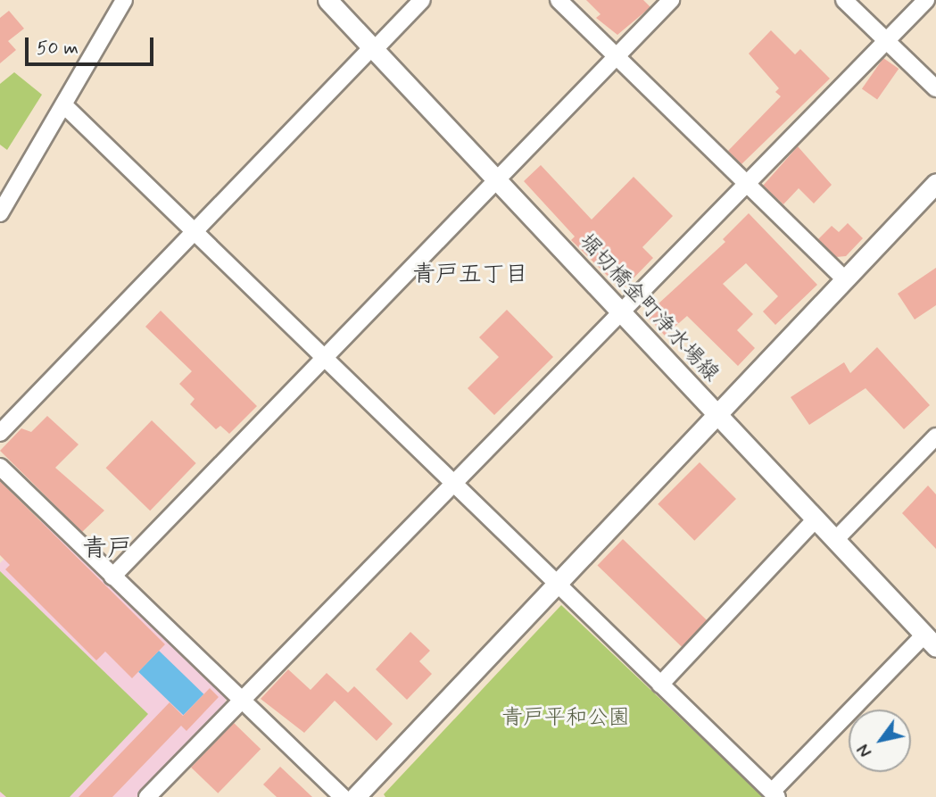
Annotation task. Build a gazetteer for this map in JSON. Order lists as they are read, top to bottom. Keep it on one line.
{"streets":{"street":["堀切橋金町浄水場線"]},"districts":["青戸五丁目","青戸"],"parks":["青戸平和公園"],"scale_bar":"50 m","north":"bottom left"}
